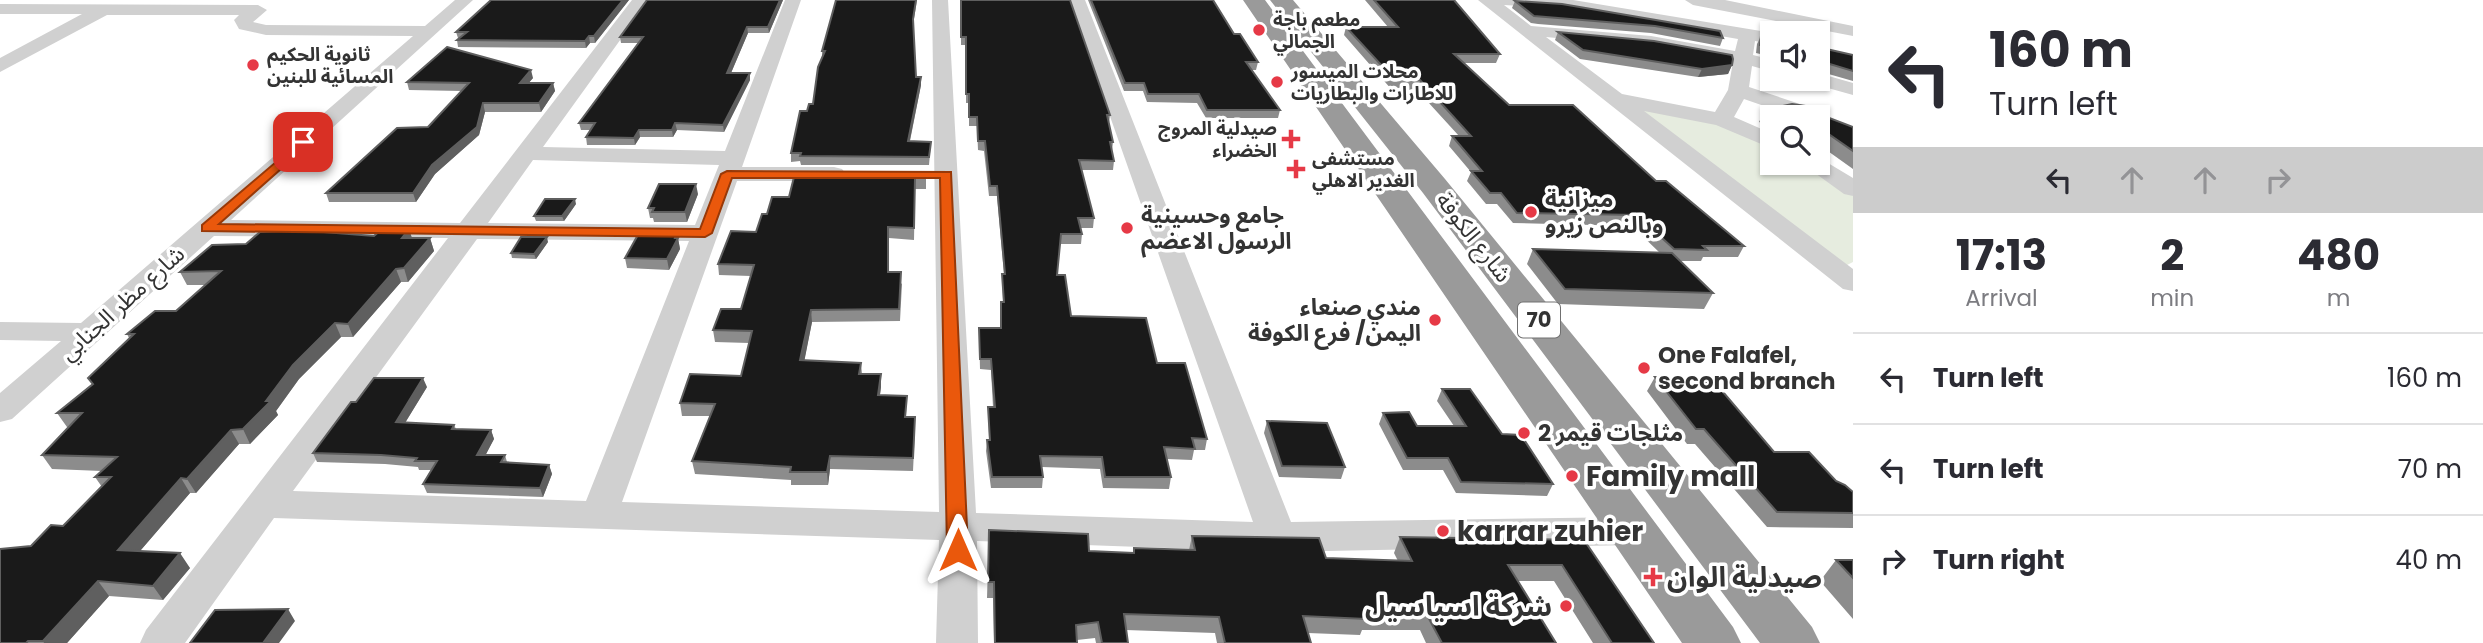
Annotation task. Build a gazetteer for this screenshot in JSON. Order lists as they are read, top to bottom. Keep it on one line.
{"streets":{"highway":["شارع الكوفة","70"],"street":["شارع مظر الجنابي"]},"places":{"other":["مطعم باجة الجمالي","ثانوية الحكيم المسائية للبنين","محلات الميسور للاطارات والبطاريات","ميزانية وبالنص زيرو","جامع وحسينية الرسول الاعضم","مندي صنعاء اليمن/ فرع الكوفة","One Falafel, second branch","مثلجات قيمر 2","Family mall","karrar zuhier","شركة اسياسيل"],"health":["صيدلية المروج الخضراء","مستشفى الغدير الاهلي","صيدلية الوان"]},"page":{"turn":["160 m","Turn left"],"eta":["17:13","Arrival","2","min","480","m"],"list":[{"name":"Turn left","value":"160 m"},{"name":"Turn left","value":"70 m"},{"name":"Turn right","value":"40 m"}]}}
